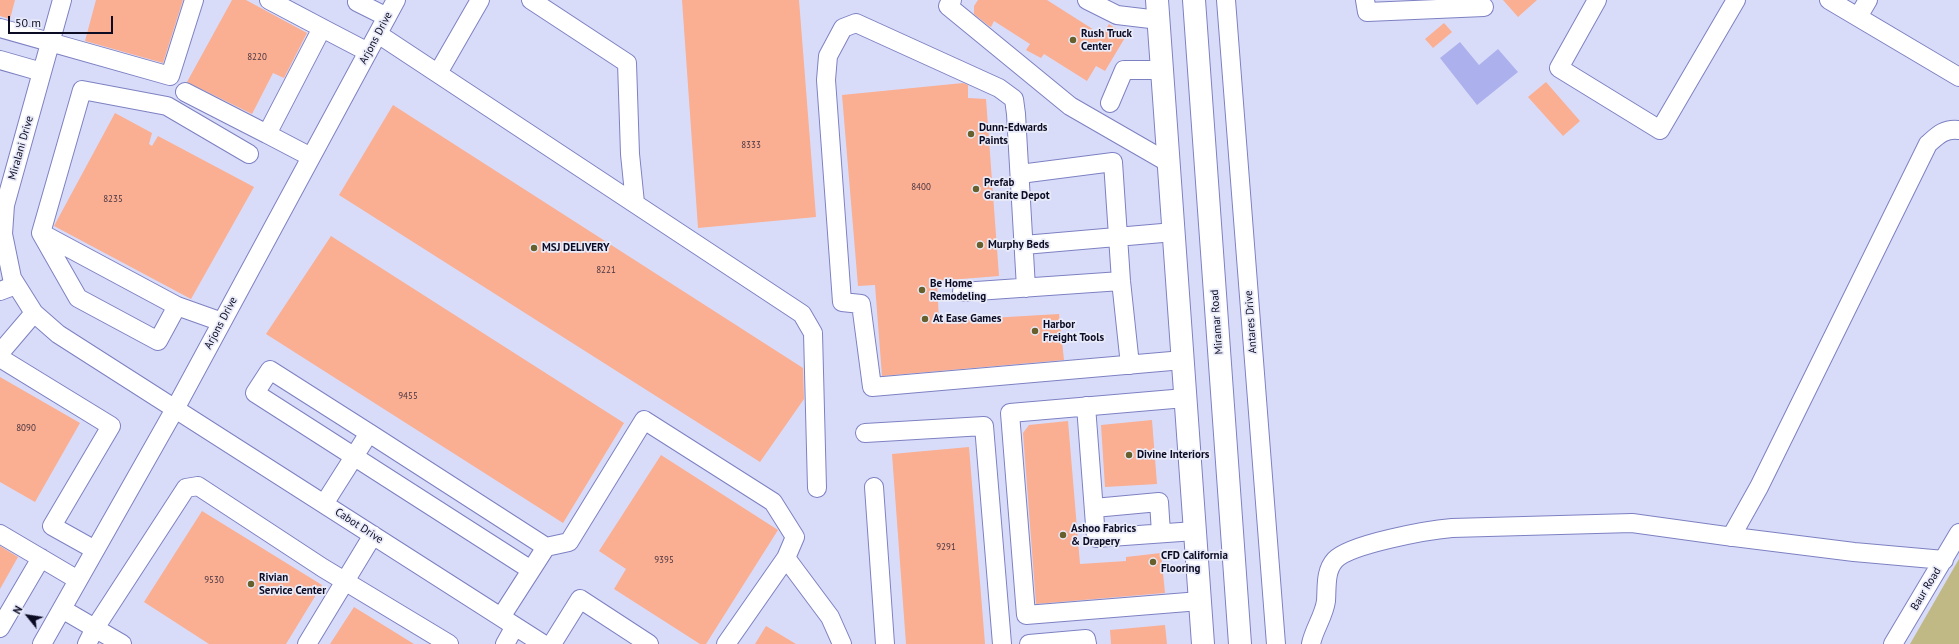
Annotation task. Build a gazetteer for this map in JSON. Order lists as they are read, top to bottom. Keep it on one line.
{"streets":{"main road":["Miramar Road"],"street":["Arjons Drive","Miralani Drive","Antares Drive","Cabot Drive","Baur Road"]},"crossings":[["Arjons Drive","Miralani Drive"],["Arjons Drive","Cabot Drive"],["Miralani Drive","Cabot Drive"]],"places":["Rush Truck Center","Dunn-Edwards Paints","Prefab Granite Depot","Murphy Beds","MSJ DELIVERY","Be Home Remodeling","At Ease Games","Harbor Freight Tools","Divine Interiors","Ashoo Fabrics & Drapery","CFD California Flooring","Rivian Service Center"],"house_numbers":["8220","8333","8400","8235","8221","9455","8090","9291","9395","9530"],"scale_bar":"50 m","north":"top left"}
